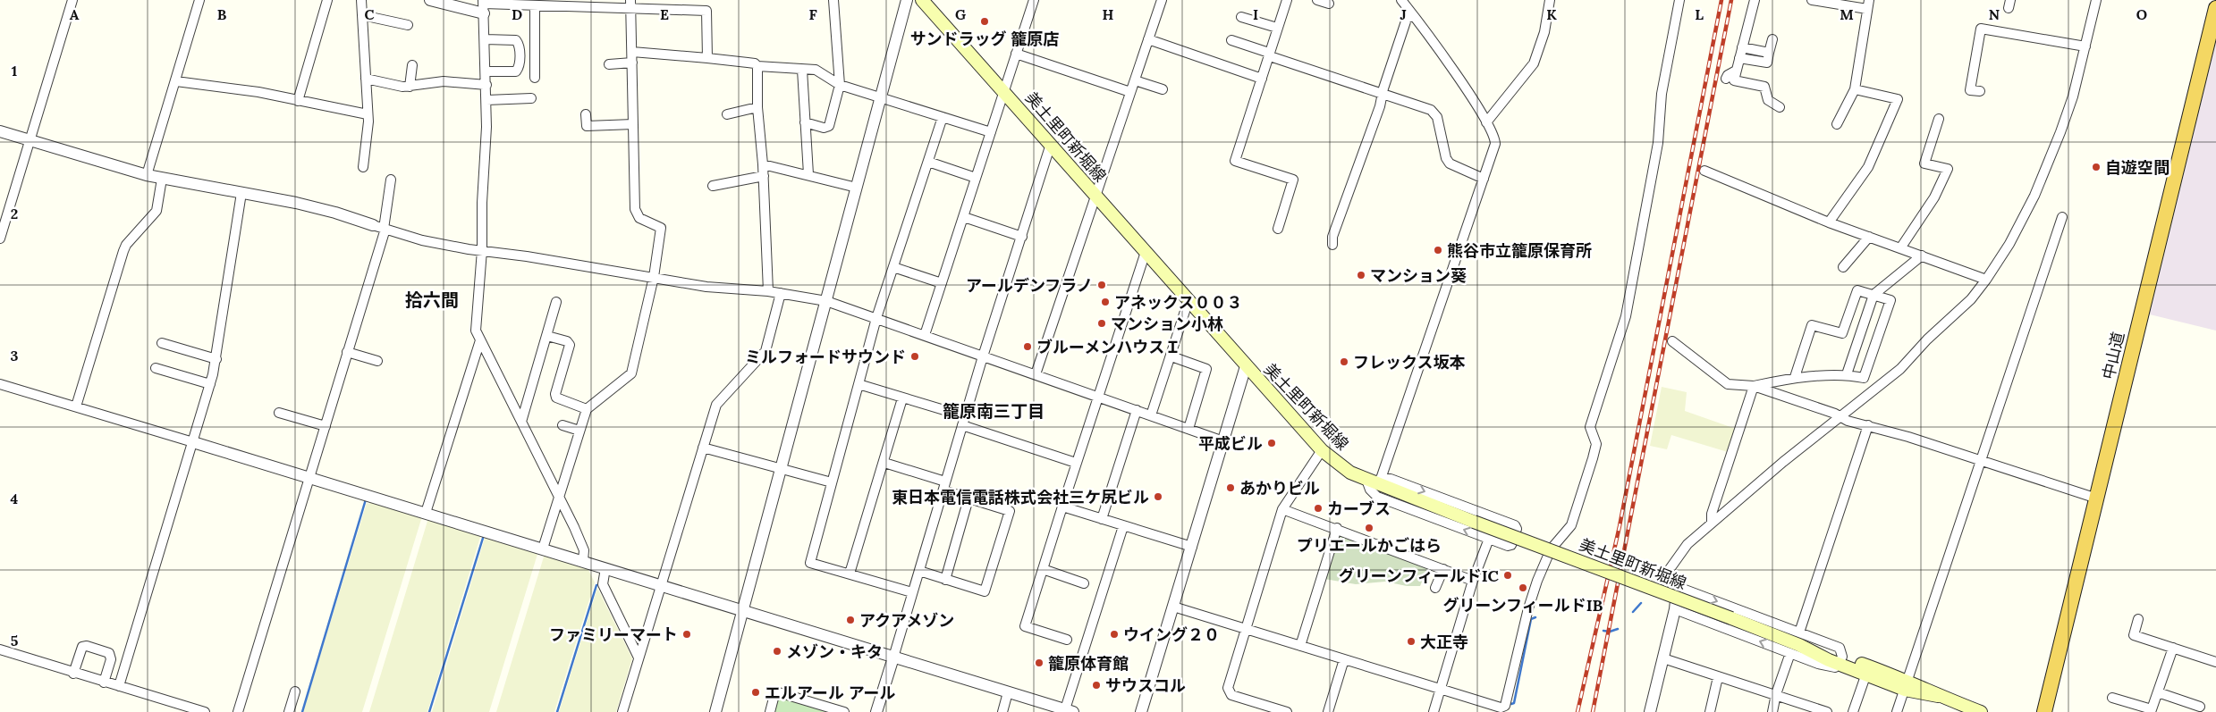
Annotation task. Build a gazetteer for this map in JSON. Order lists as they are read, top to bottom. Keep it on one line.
{"streets":{"highway":["中山道"],"main road":["美土里町新堀線"]},"districts":["拾六間","籠原南三丁目"],"places":["サンドラッグ 籠原店","自遊空間","熊谷市立籠原保育所","マンション葵","アールデンフラノ","アネックス００３","マンション小林","ブルーメンハウスＩ","ミルフォードサウンド","フレックス坂本","平成ビル","あかりビル","東日本電信電話株式会社三ケ尻ビル","カーブス","プリエールかごはら","グリーンフィールドIC","グリーンフィールドIB","アクアメゾン","ファミリーマート","ウイング２０","大正寺","メゾン・キタ","籠原体育館","サウスコル","エルアール アール"],"grid":{"columns":["A","B","C","D","E","F","G","H","I","J","K","L","M","N","O"],"rows":["1","2","3","4","5"]}}
